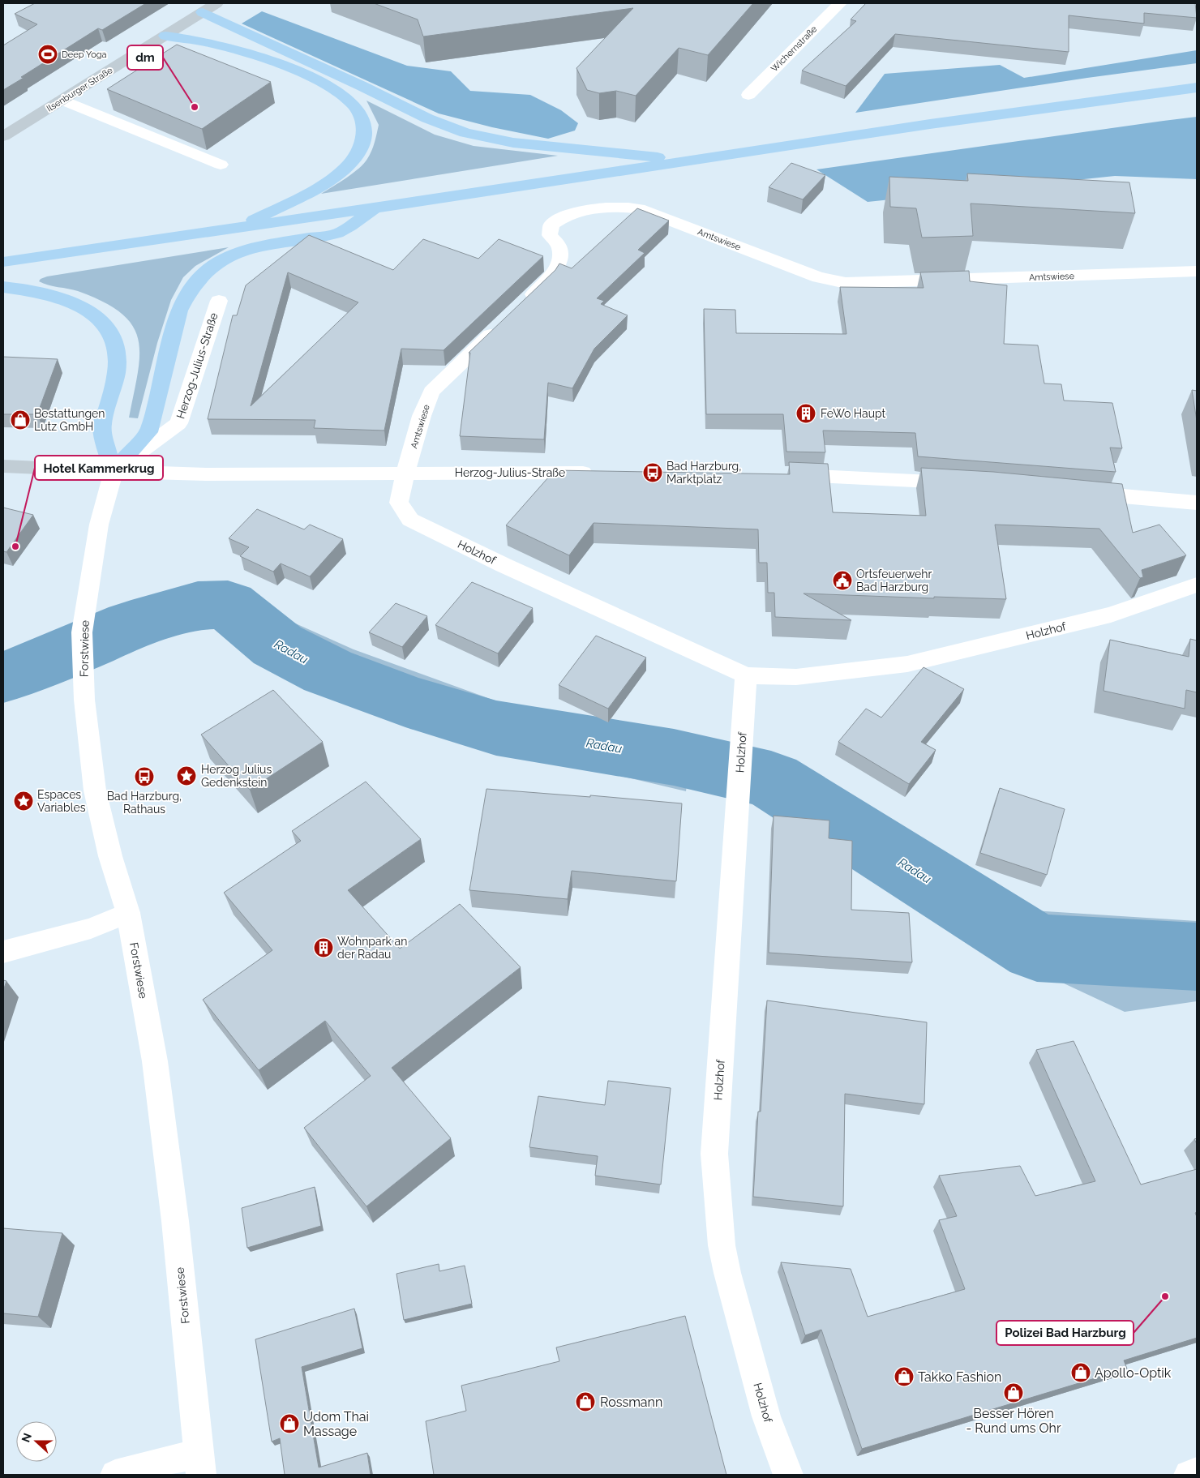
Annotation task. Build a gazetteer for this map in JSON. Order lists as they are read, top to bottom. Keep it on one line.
{"streets":{"main road":["Ilsenburger Straße","Herzog-Julius-Straße"],"street":["Wichernstraße","Amtswiese","Holzhof","Forstwiese"]},"crossings":[["Amtswiese","Herzog-Julius-Straße"],["Amtswiese","Holzhof"],["Herzog-Julius-Straße","Holzhof"],["Herzog-Julius-Straße","Forstwiese"]],"water":["Radau"],"places":{"sports":["Deep Yoga"],"other":["dm","Hotel Kammerkrug","Polizei Bad Harzburg"],"building":["FeWo Haupt","Wohnpark an der Radau"],"shop":["Bestattungen Lutz GmbH","Apollo-Optik","Takko Fashion","Besser Hören - Rund ums Ohr","Rossmann","Udom Thai Massage"],"bus stop":["Bad Harzburg, Marktplatz","Bad Harzburg, Rathaus"],"public building":["Ortsfeuerwehr Bad Harzburg"],"place":["Herzog Julius Gedenkstein","Espaces Variables"]},"north":"left"}
